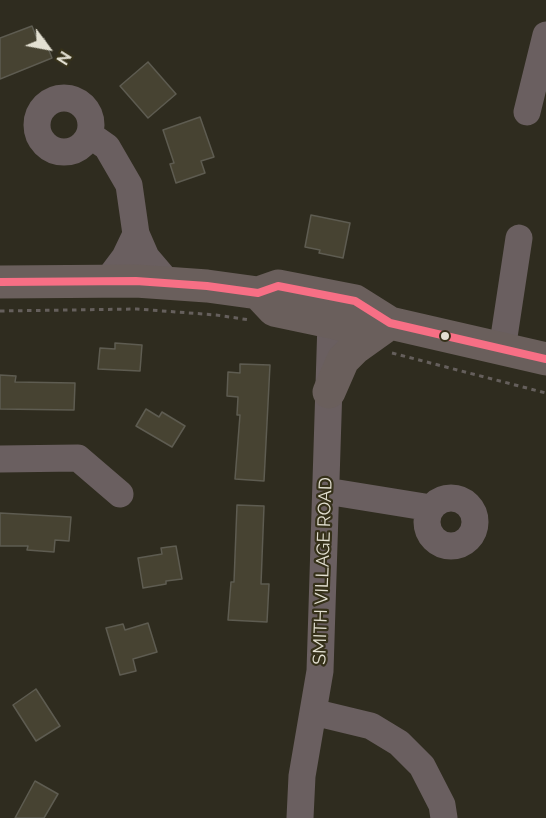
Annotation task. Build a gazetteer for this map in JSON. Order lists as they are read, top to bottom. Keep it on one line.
{"streets":{"street":["SMITH VILLAGE ROAD"]},"north":"bottom right"}
